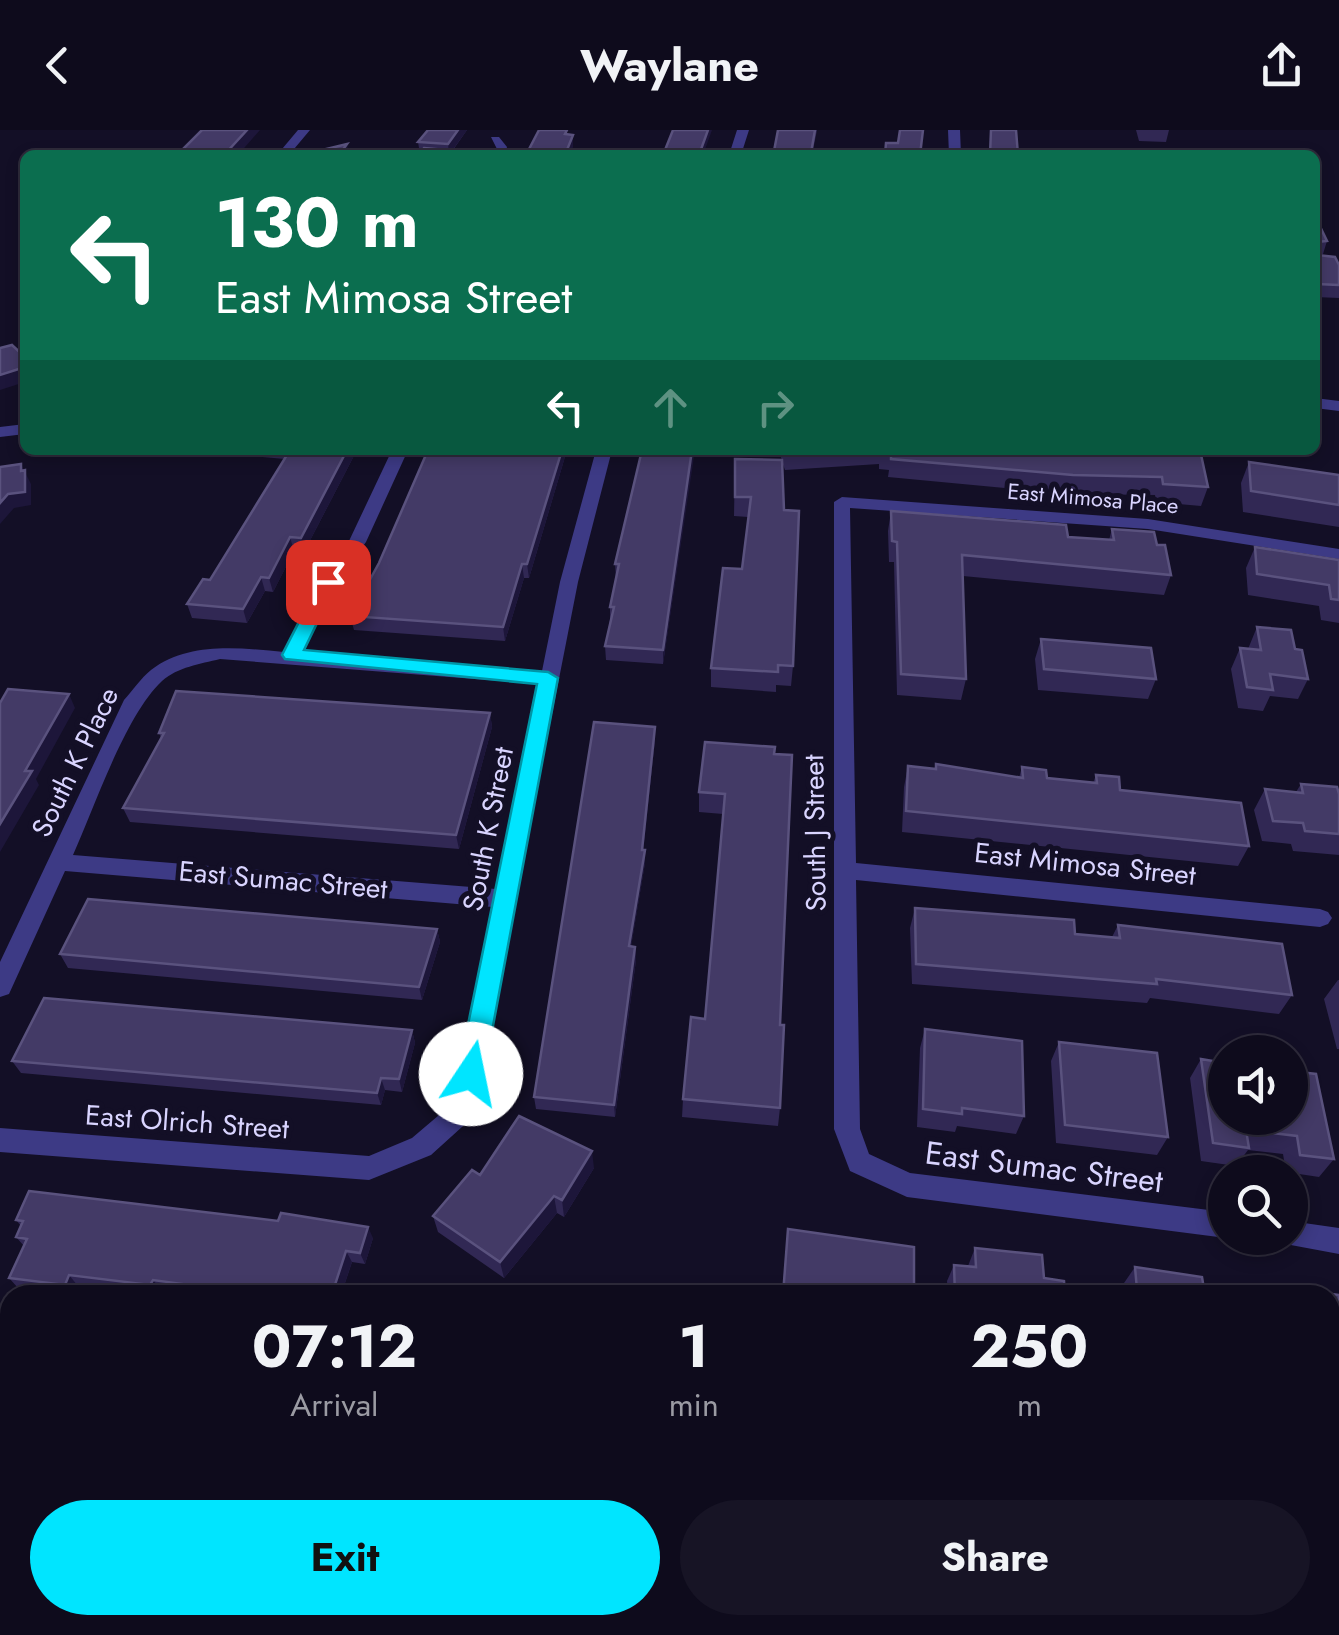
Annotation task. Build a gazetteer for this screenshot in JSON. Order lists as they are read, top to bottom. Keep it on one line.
{"streets":{"street":["East Mimosa Place","South K Place","South K Street","South J Street","East Mimosa Street","East Sumac Street","East Olrich Street"]},"crossings":[["East Mimosa Place","South J Street"],["South K Place","East Sumac Street"],["South K Street","East Sumac Street"],["South K Street","East Olrich Street"],["South J Street","East Mimosa Street"],["South J Street","East Sumac Street"]],"page":{"header":"Waylane","turn":["130 m","East Mimosa Street"],"eta":["07:12","Arrival","1","min","250","m"],"buttons":["Exit","Share"]}}
